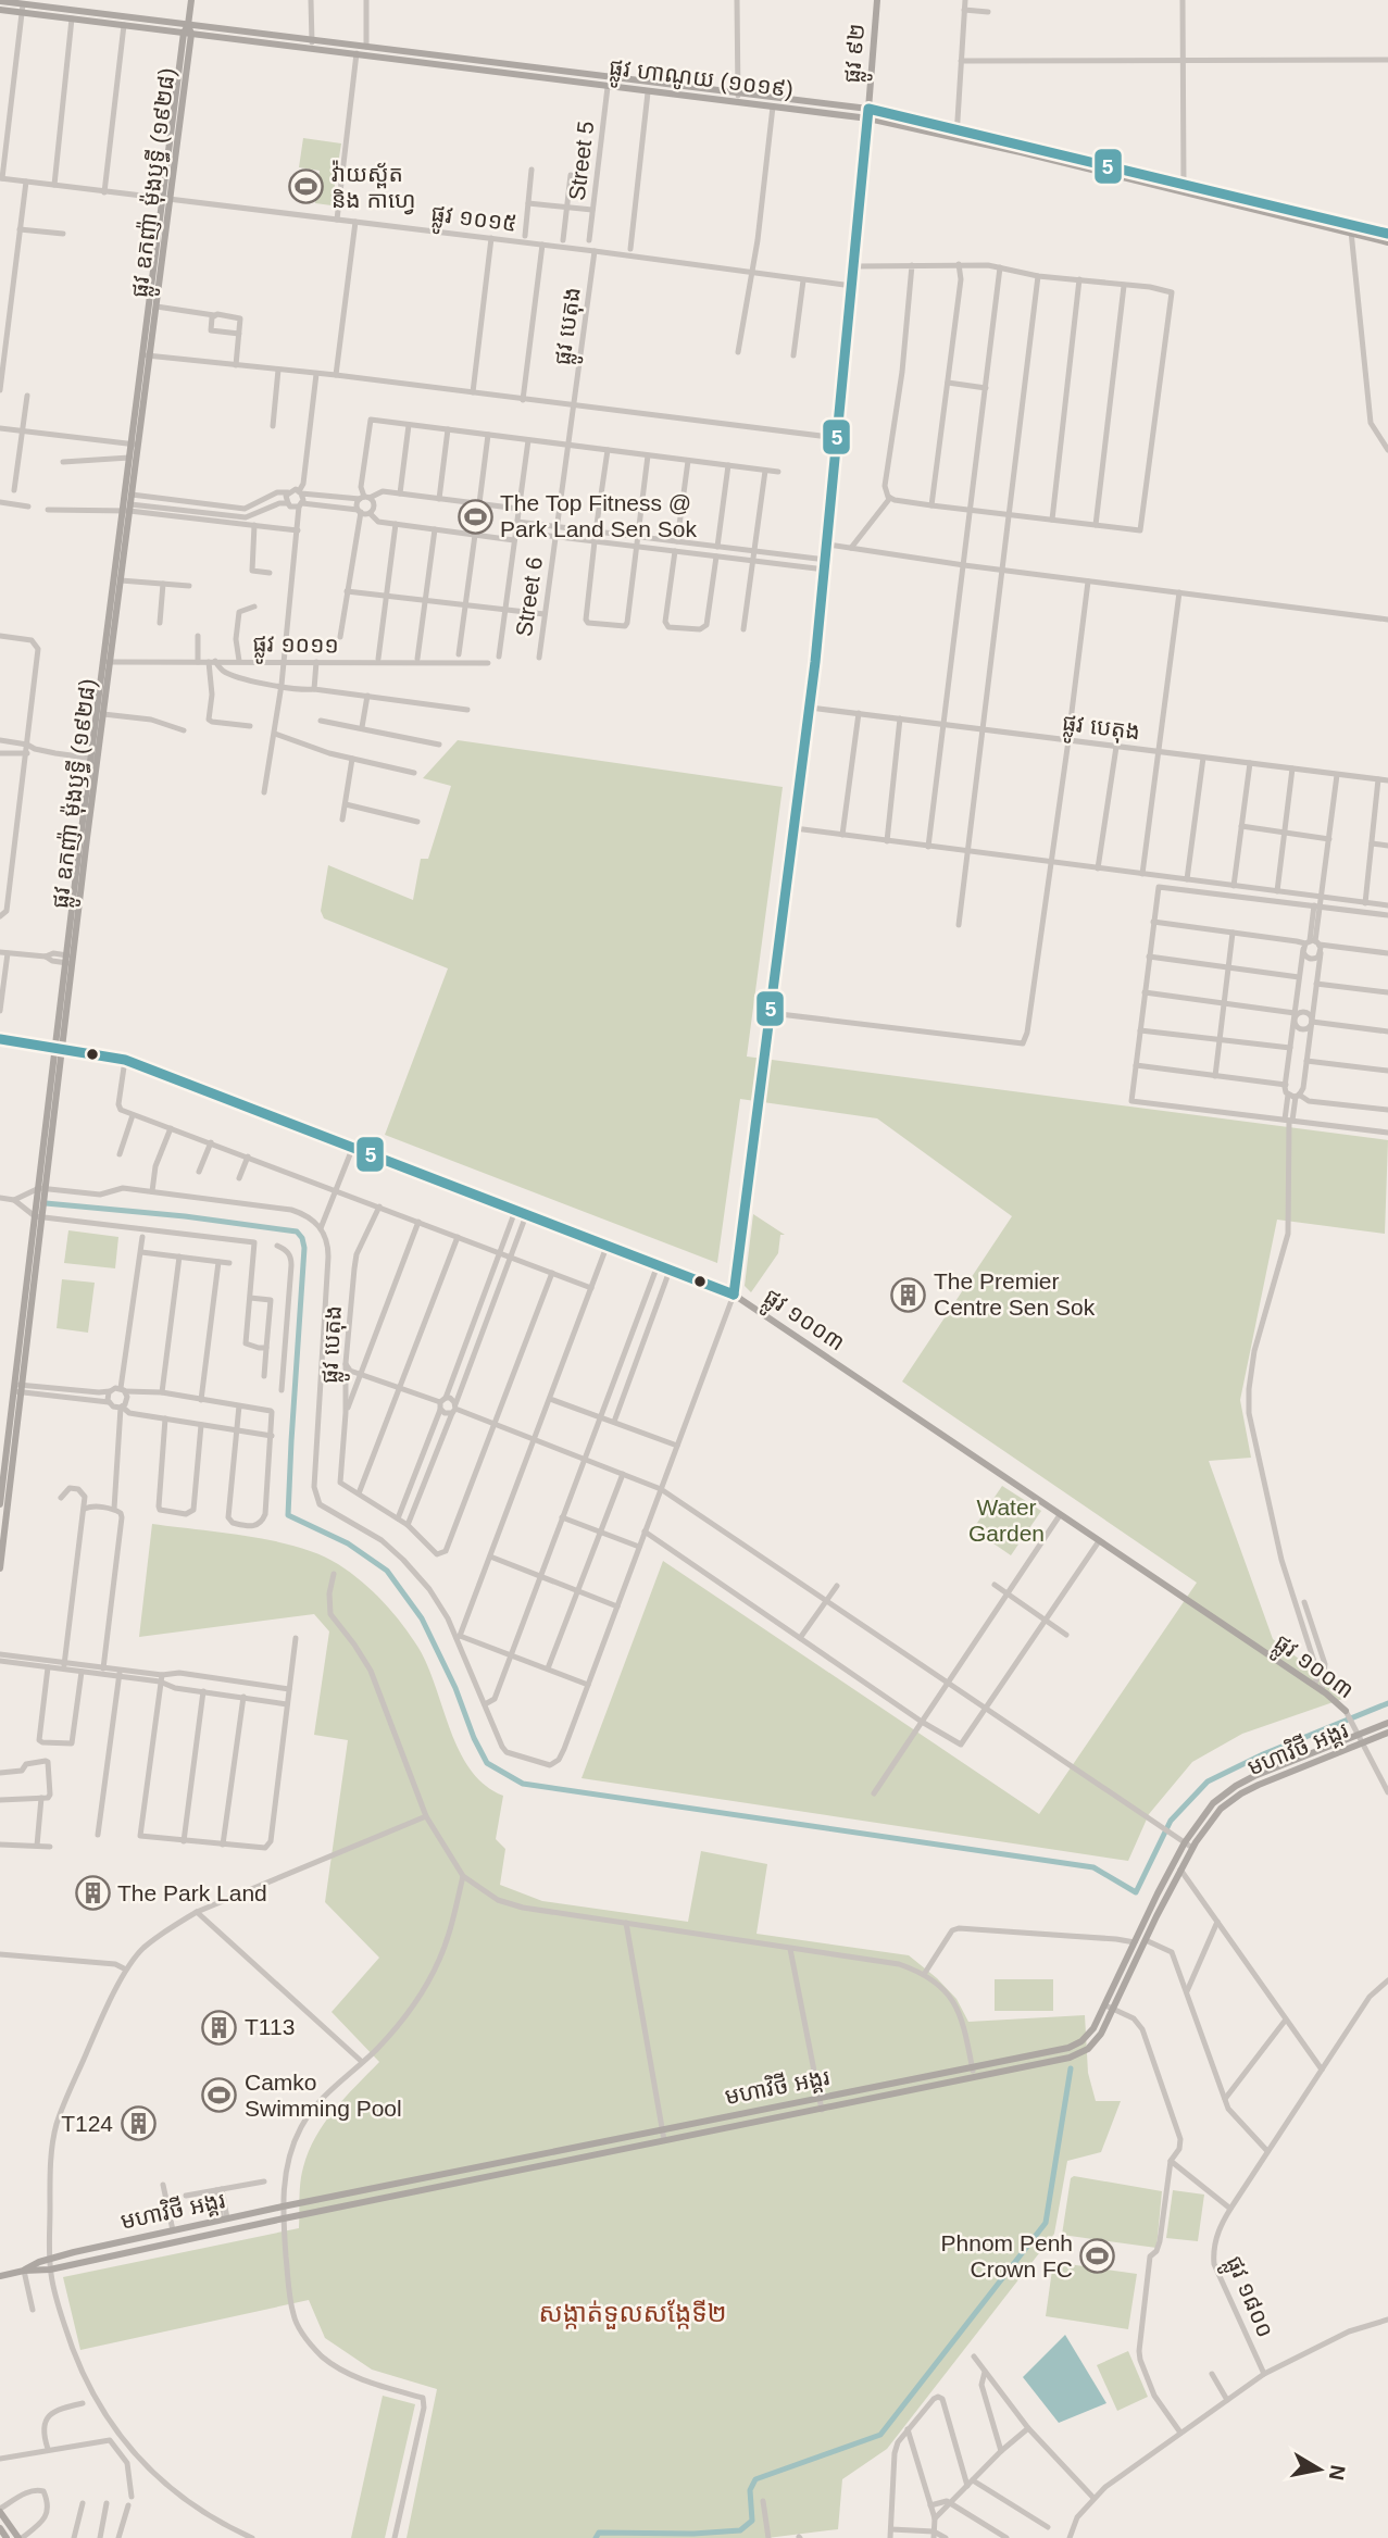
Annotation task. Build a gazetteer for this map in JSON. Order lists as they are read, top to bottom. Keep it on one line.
{"streets":{"main road":["ផ្លូវ ៩២","ផ្លូវ ហាណូយ (១០១៩)","ផ្លូវ ឧកញ៉ា ម៉ុងឫទ្ធី (១៩២៨)","ផ្លូវ ១០០៣","មហាវិថី អង្គរ"],"street":["Street 5","ផ្លូវ ១០១៥","ផ្លូវ បេតុង","Street 6","ផ្លូវ ១០១១","ផ្លូវ ១៨០០"]},"crossings":[["ផ្លូវ ៩២","ផ្លូវ ហាណូយ (១០១៩)"],["ផ្លូវ ហាណូយ (១០១៩)","Street 5"],["ផ្លូវ ហាណូយ (១០១៩)","ផ្លូវ ឧកញ៉ា ម៉ុងឫទ្ធី (១៩២៨)"],["ផ្លូវ ឧកញ៉ា ម៉ុងឫទ្ធី (១៩២៨)","ផ្លូវ ១០១៥"],["ផ្លូវ ឧកញ៉ា ម៉ុងឫទ្ធី (១៩២៨)","ផ្លូវ ១០១១"],["ផ្លូវ ឧកញ៉ា ម៉ុងឫទ្ធី (១៩២៨)","ផ្លូវ ១០០៣"],["ផ្លូវ ១០១៥","ផ្លូវ បេតុង"],["ផ្លូវ បេតុង","Street 6"],["ផ្លូវ ១០០៣","មហាវិថី អង្គរ"]],"districts":["សង្កាត់ទួលសង្កែទី២"],"parks":["Water Garden"],"places":{"sports":["វ៉ាយស្ព័ត និង កាហ្វេ","The Top Fitness @ Park Land Sen Sok","Camko Swimming Pool","Phnom Penh Crown FC"],"building":["The Premier Centre Sen Sok","The Park Land","T113","T124"]},"lines":["transit line 5"],"north":"right"}
